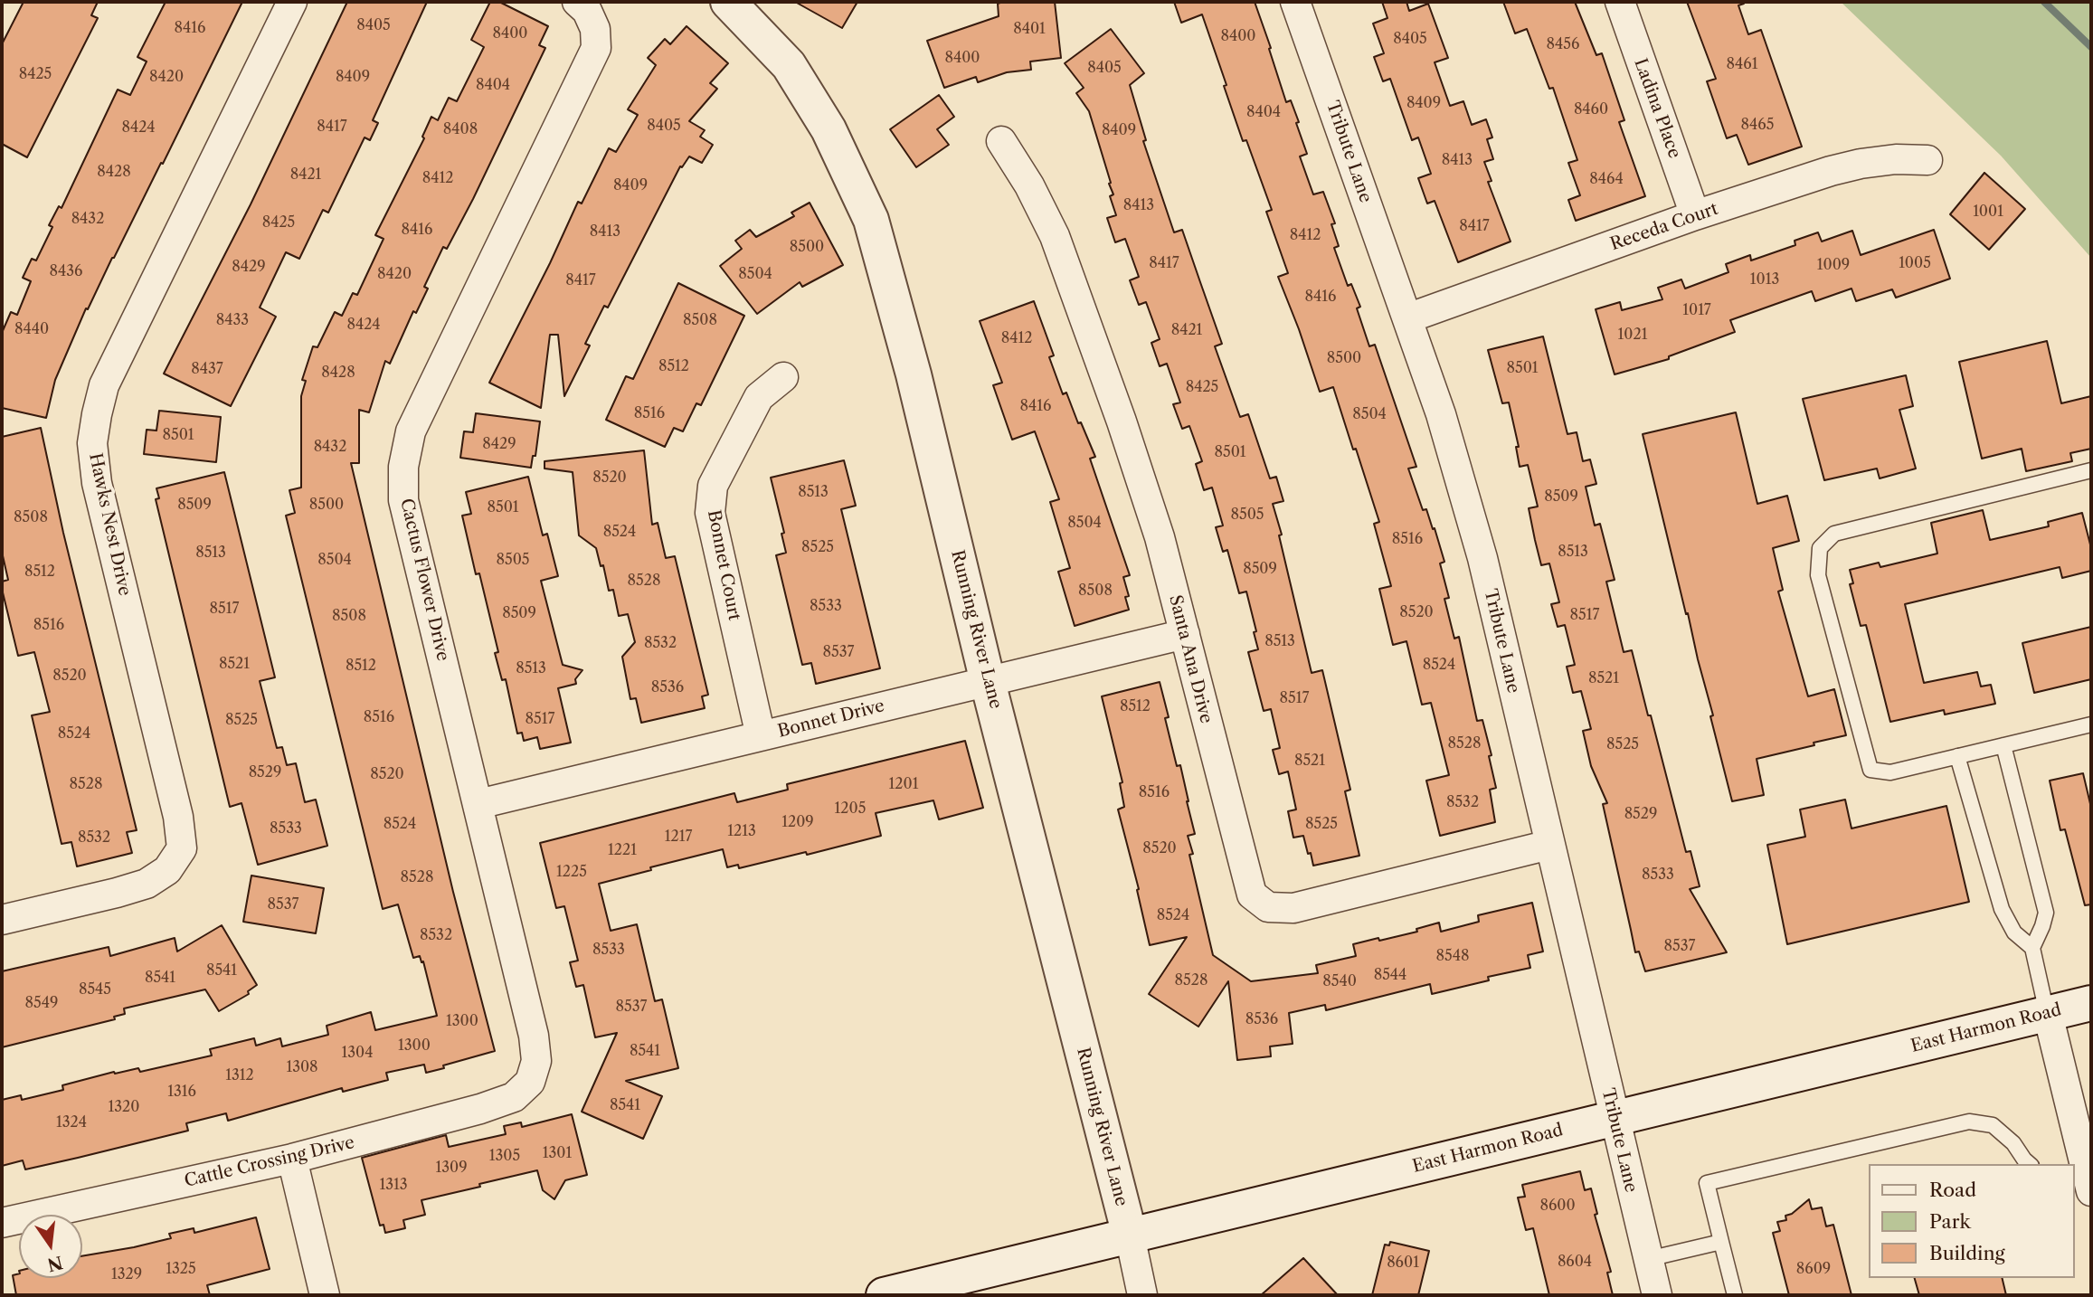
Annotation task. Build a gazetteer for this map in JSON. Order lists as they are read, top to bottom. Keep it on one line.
{"streets":{"street":["Ladina Place","Tribute Lane","Receda Court","Hawks Nest Drive","Bonnet Court","Cactus Flower Drive","Running River Lane","Santa Ana Drive","Bonnet Drive","East Harmon Road","Cattle Crossing Drive"]},"crossings":[["Ladina Place","Receda Court"],["Tribute Lane","Receda Court"],["Tribute Lane","Santa Ana Drive"],["Tribute Lane","East Harmon Road"],["Bonnet Court","Bonnet Drive"],["Cactus Flower Drive","Bonnet Drive"],["Cactus Flower Drive","Cattle Crossing Drive"],["Running River Lane","Bonnet Drive"],["Running River Lane","East Harmon Road"],["Santa Ana Drive","Bonnet Drive"]],"house_numbers":["8405","8416","8401","8400","8400","8405","8456","8400","8461","8405","8425","8420","8409","8404","8409","8460","8404","8465","8405","8417","8424","8408","8409","8413","8428","8421","8412","8464","8409","8413","1001","8432","8425","8417","8416","8413","8412","8500","8417","1005","1009","8429","8436","8420","8504","1013","8417","8416","1017","8433","8508","8424","8440","8421","1021","8412","8500","8512","8501","8437","8428","8425","8416","8516","8504","8501","8429","8432","8501","8520","8513","8509","8509","8500","8501","8505","8508","8504","8524","8516","8525","8513","8513","8504","8505","8509","8512","8528","8508","8533","8517","8520","8509","8517","8508","8516","8513","8532","8537","8521","8524","8512","8513","8520","8521","8536","8517","8512","8516","8517","8525","8524","8528","8525","8521","8529","8520","8528","1201","8516","8532","1205","8529","1209","8524","8525","8533","1213","1217","8532","8520","1221","1225","8533","8528","8537","8524","8532","8537","8533","8548","8541","8544","8541","8528","8540","8545","8549","8537","8536","1300","1300","8541","1304","1308","1312","1316","8541","1320","1324","1301","1305","1309","1313","8600","8604","8601","1325","8609","1329"],"legend":["Road","Park","Building"],"north":"bottom"}
